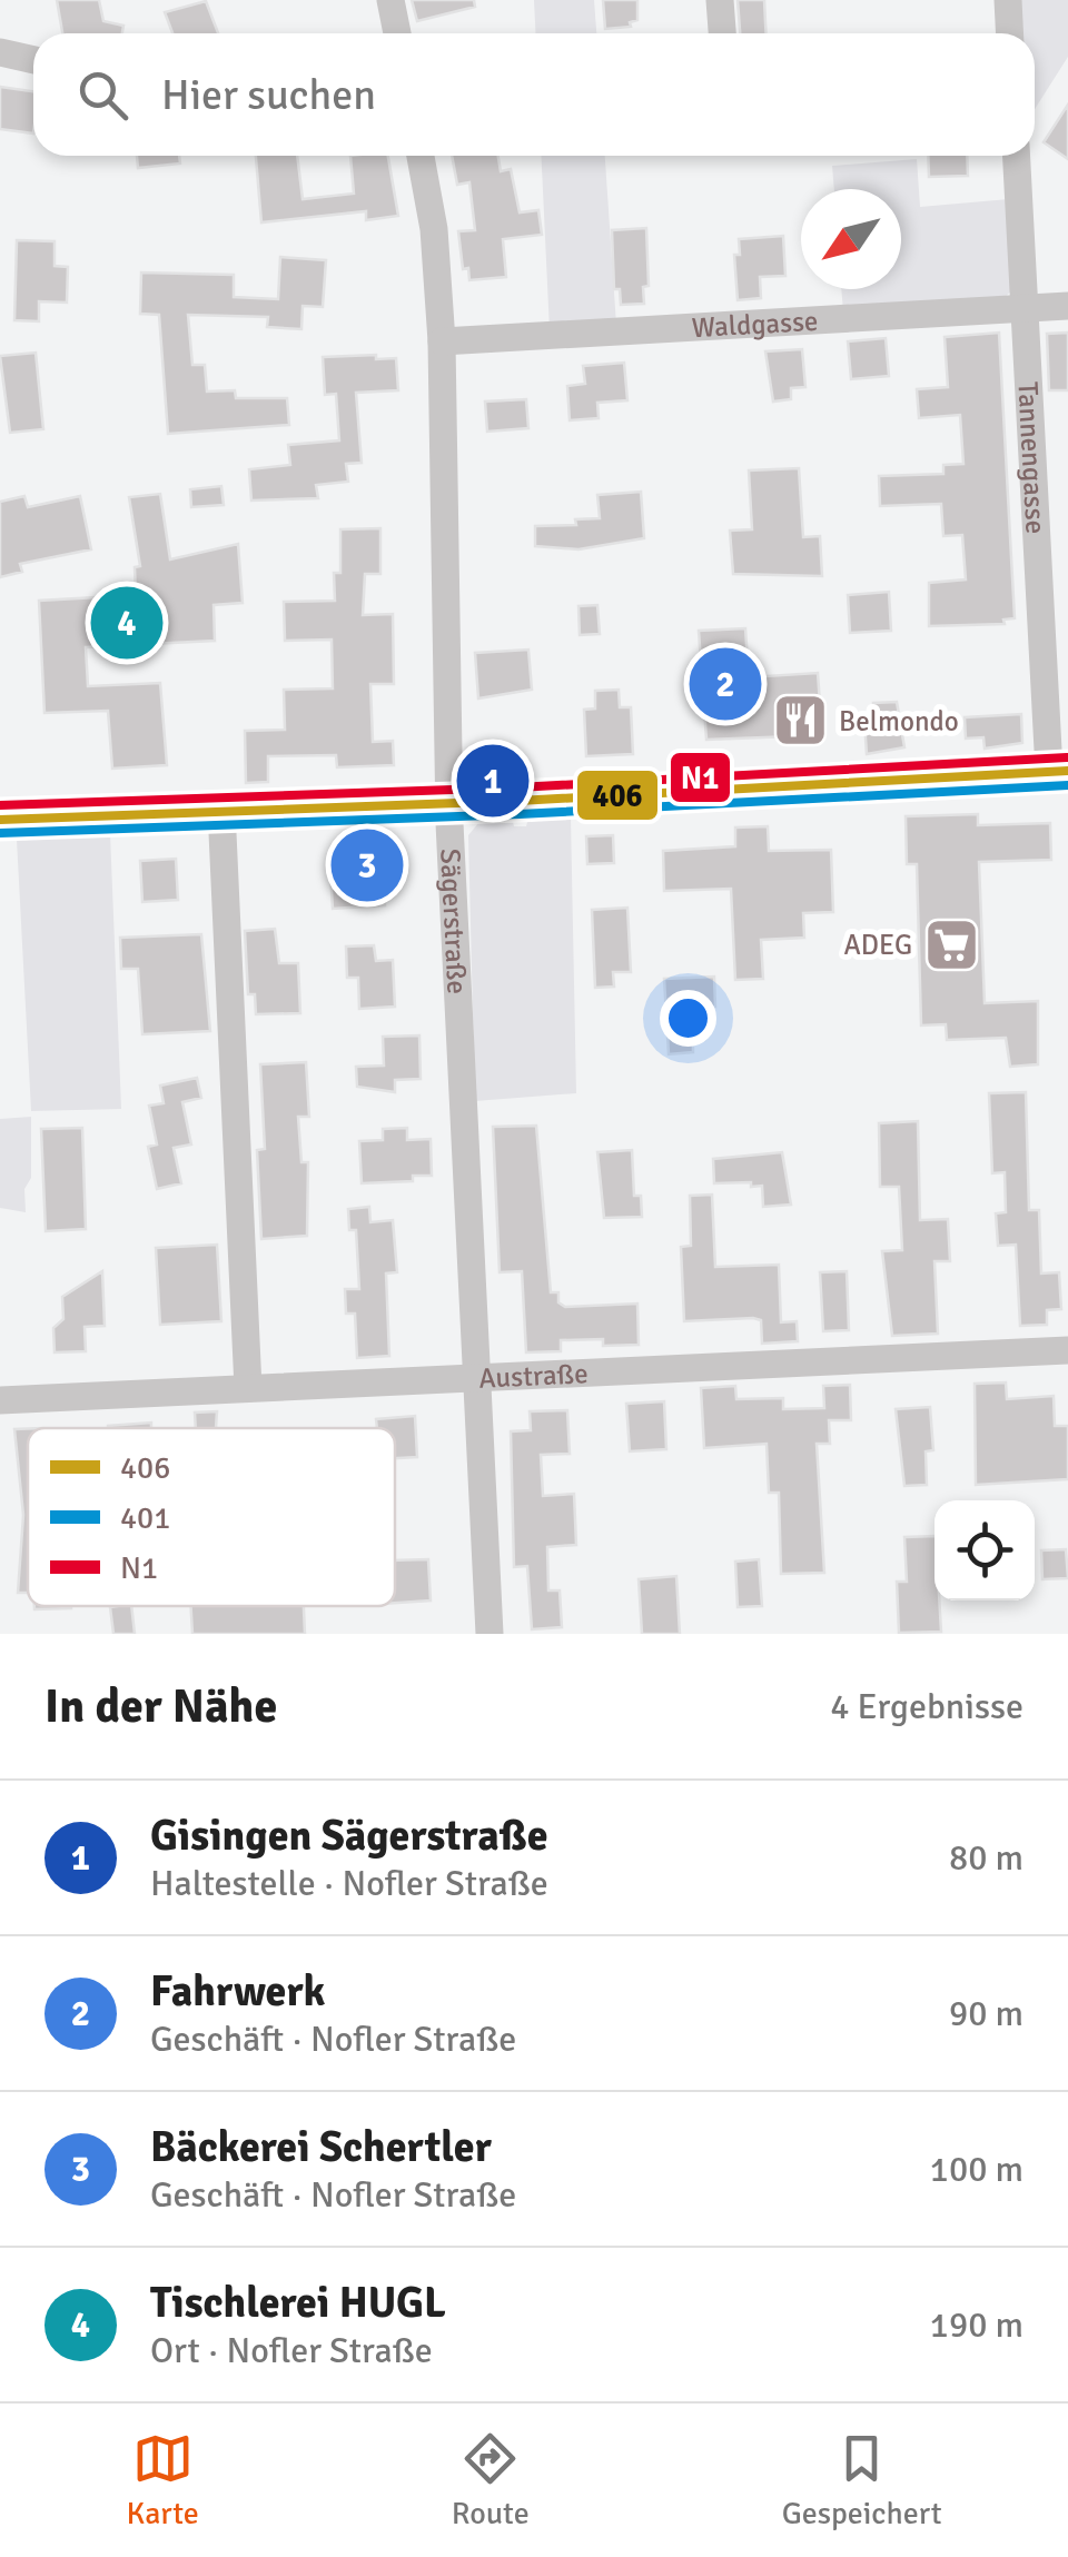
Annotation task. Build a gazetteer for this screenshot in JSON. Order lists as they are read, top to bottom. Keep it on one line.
{"streets":{"street":["Waldgasse","Tannengasse","Sägerstraße","Austraße"]},"crossings":[["Waldgasse","Tannengasse"],["Waldgasse","Sägerstraße"],["Sägerstraße","Austraße"]],"places":{"restaurant":["Belmondo"],"supermarket":["ADEG"]},"lines":["transit line N1","transit line 406","transit line 401"],"legend":["406","401","N1"],"north":"bottom left","page":{"search":"Hier suchen","pins":["4","2","1","3"],"heading":["In der Nähe","4 Ergebnisse"],"list":[{"mark":"1","name":"Gisingen Sägerstraße","note":"Haltestelle · Nofler Straße","value":"80 m"},{"mark":"2","name":"Fahrwerk","note":"Geschäft · Nofler Straße","value":"90 m"},{"mark":"3","name":"Bäckerei Schertler","note":"Geschäft · Nofler Straße","value":"100 m"},{"mark":"4","name":"Tischlerei HUGL","note":"Ort · Nofler Straße","value":"190 m"}],"nav":["Karte","Route","Gespeichert"]}}
